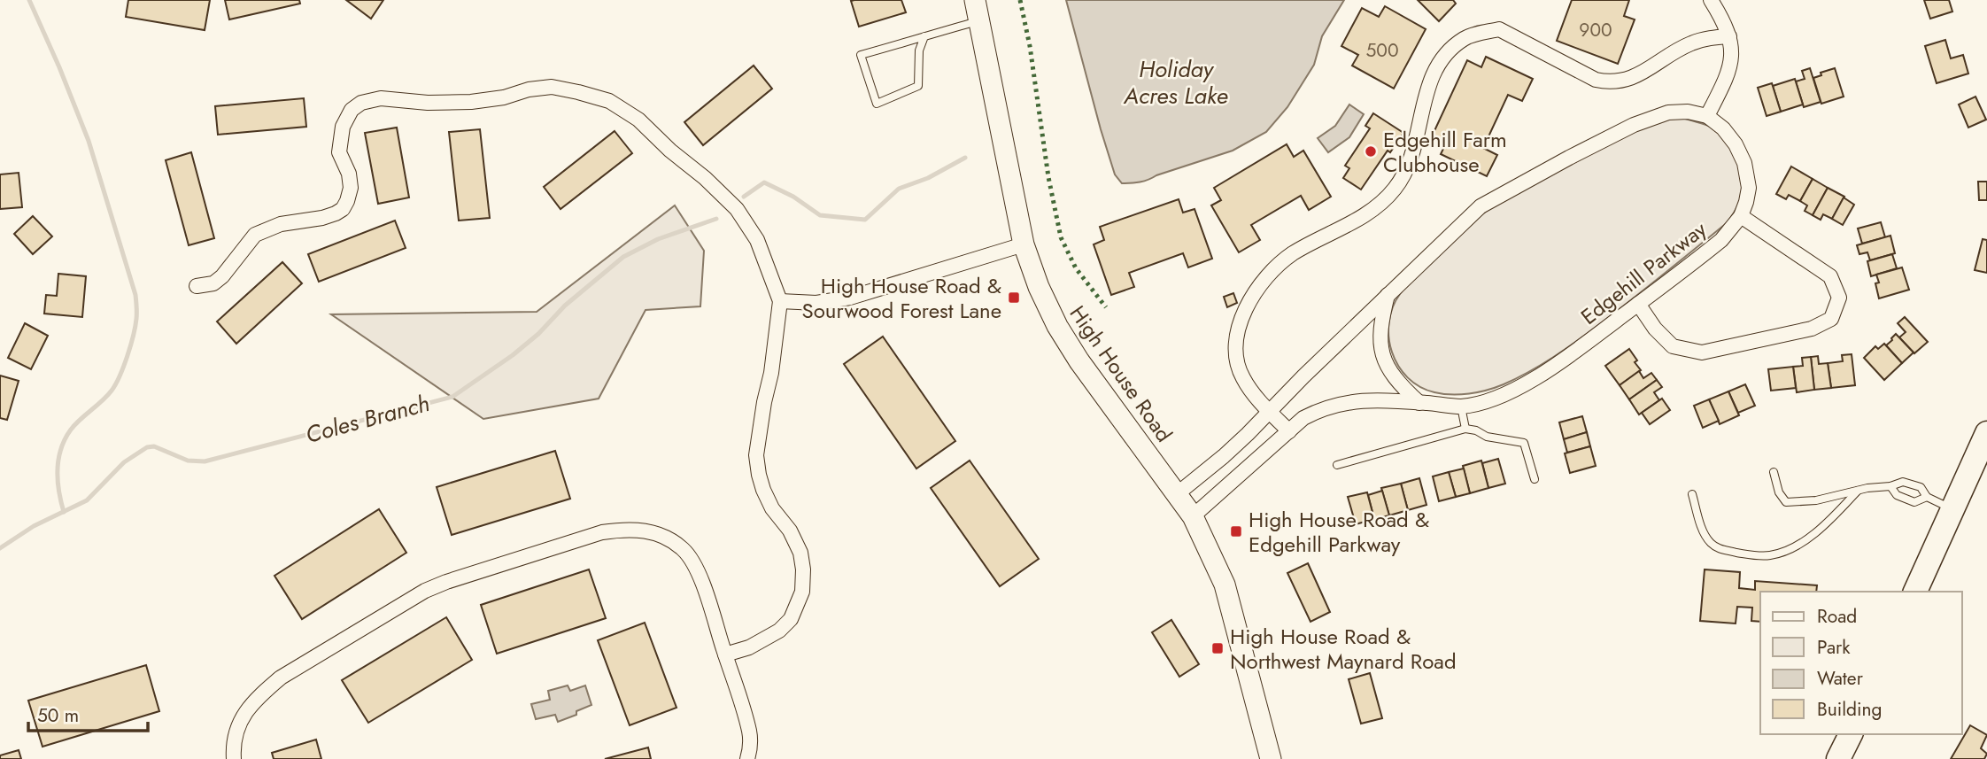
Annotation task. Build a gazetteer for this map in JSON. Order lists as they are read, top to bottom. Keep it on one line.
{"streets":{"main road":["High House Road"],"street":["Edgehill Parkway"]},"crossings":[["Edgehill Parkway","High House Road"]],"water":["Holiday Acres Lake","Coles Branch"],"places":{"other":["Edgehill Farm Clubhouse"],"transit":["High House Road & Sourwood Forest Lane","High House Road & Edgehill Parkway","High House Road & Northwest Maynard Road"]},"house_numbers":["900","500"],"legend":["Road","Park","Water","Building"],"scale_bar":"50 m"}
